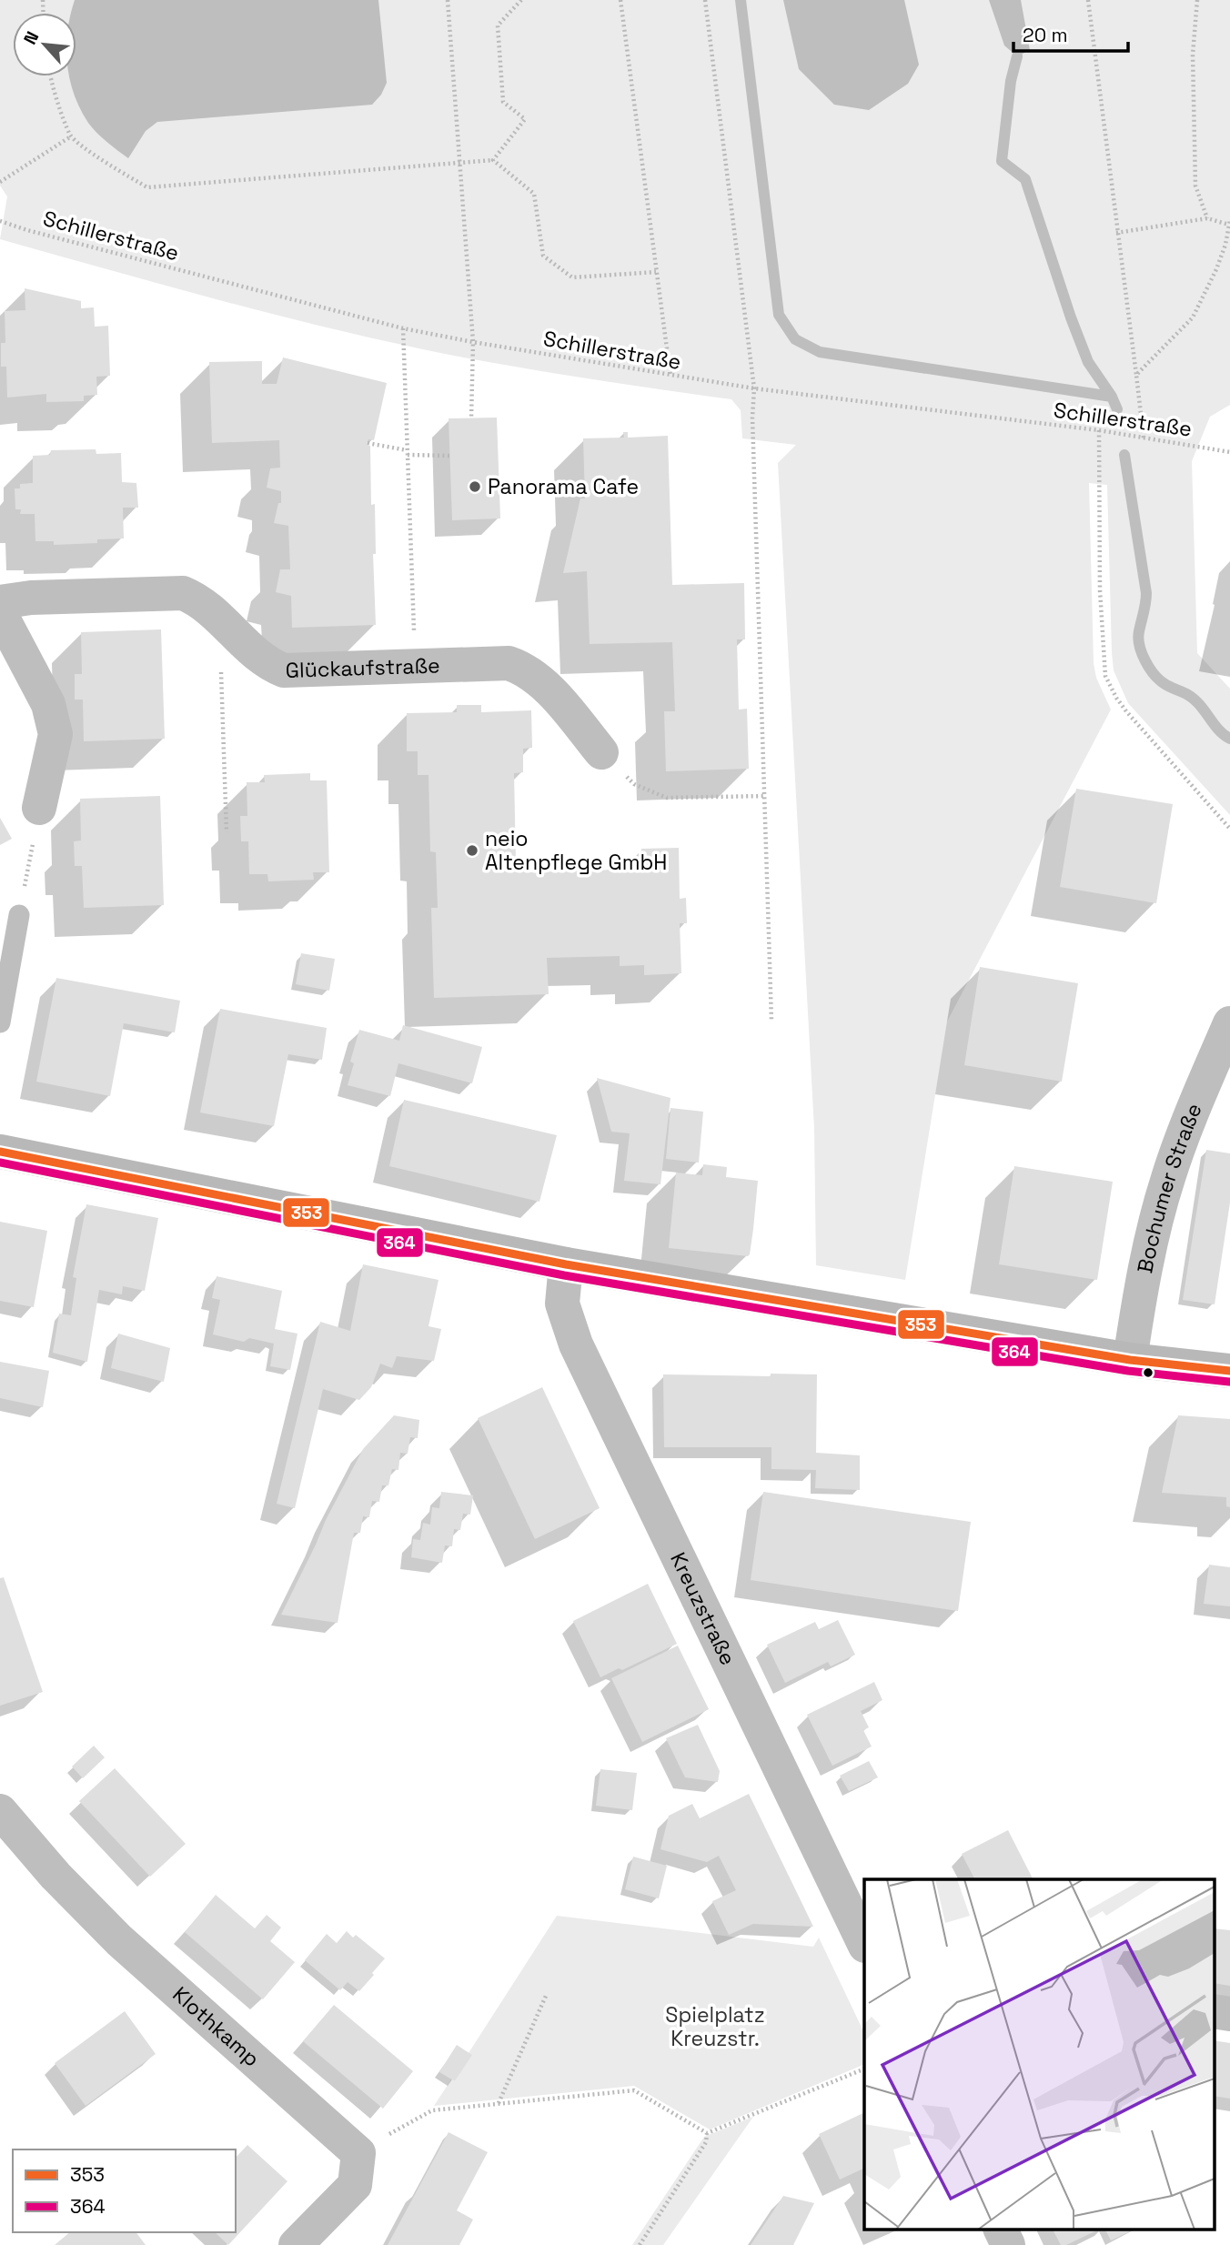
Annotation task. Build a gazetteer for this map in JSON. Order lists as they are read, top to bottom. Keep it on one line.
{"streets":{"street":["Glückaufstraße","Bochumer Straße","Kreuzstraße","Klothkamp"],"path":["Schillerstraße"]},"parks":["Spielplatz Kreuzstr."],"places":["Panorama Cafe","neio Altenpflege GmbH"],"lines":["transit line 353","transit line 364"],"legend":["353","364"],"scale_bar":"20 m","north":"top left"}
